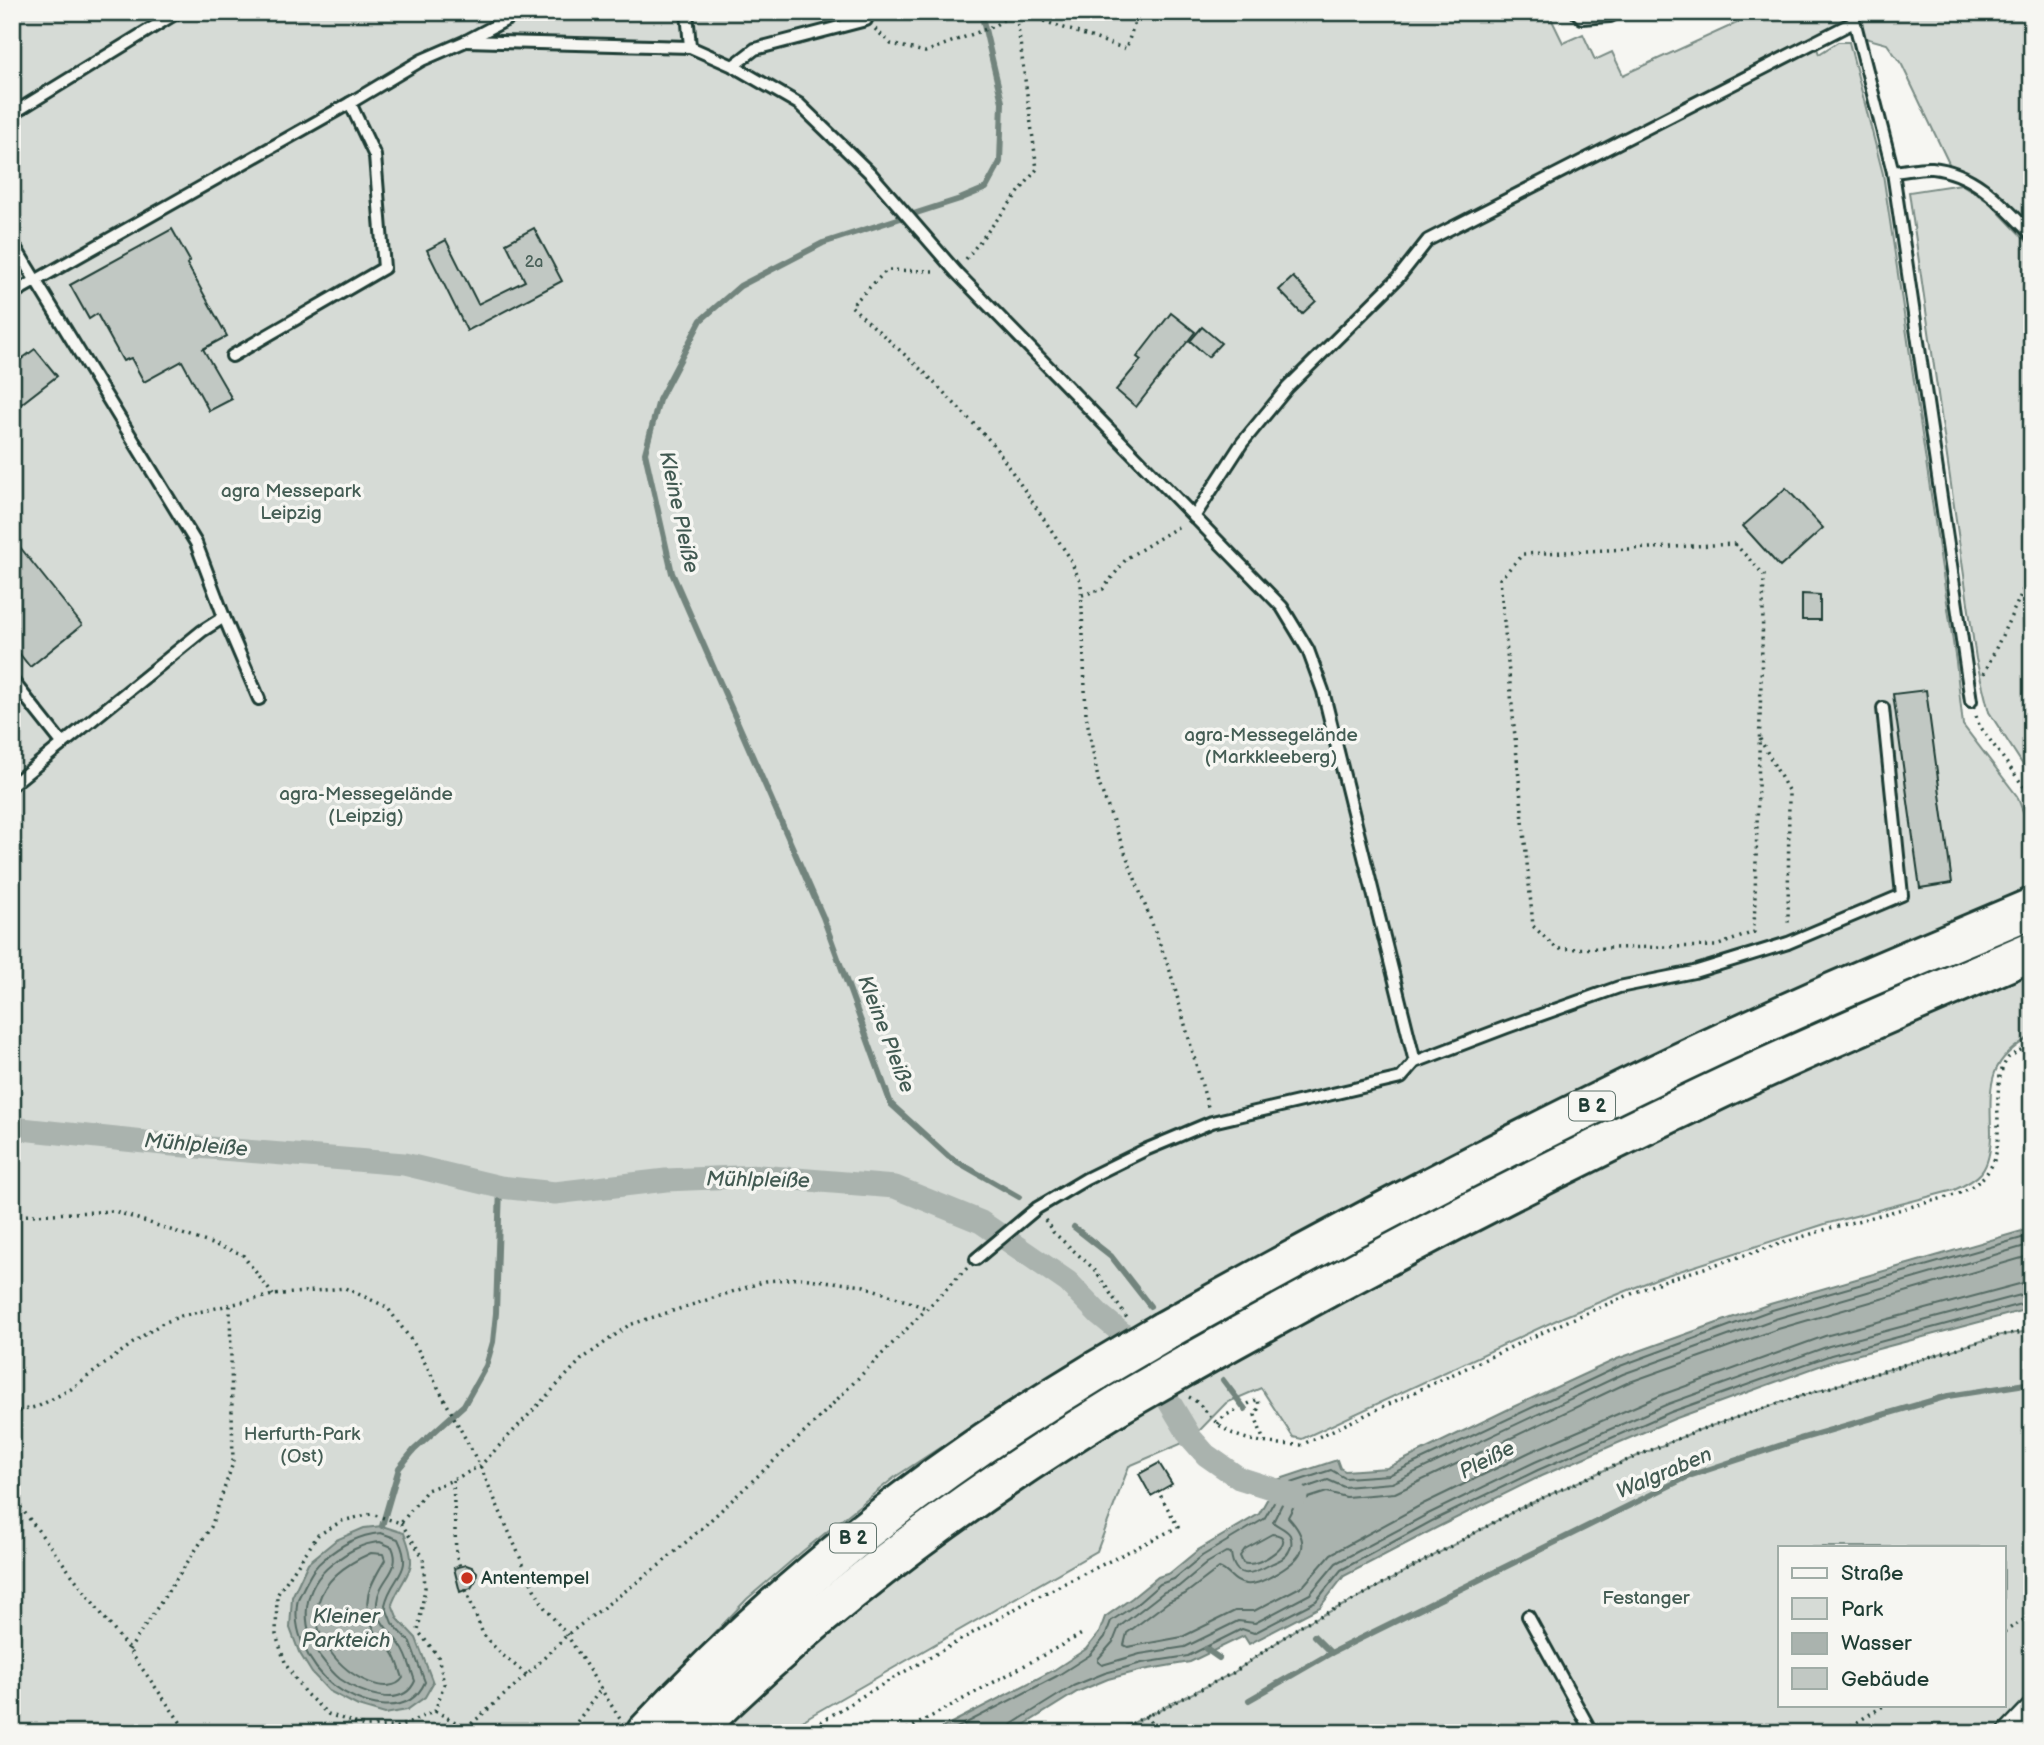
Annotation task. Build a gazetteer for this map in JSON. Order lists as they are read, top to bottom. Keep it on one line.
{"streets":{"highway":["B 2"]},"water":["Kleine Pleiße","Mühlpleiße","Pleiße","Walgraben","Kleiner Parkteich"],"parks":["agra Messepark Leipzig","agra-Messegelände (Markkleeberg)","agra-Messegelände (Leipzig)","Herfurth-Park (Ost)","Festanger"],"places":["Antentempel"],"house_numbers":["2a"],"legend":["Straße","Park","Wasser","Gebäude"]}
